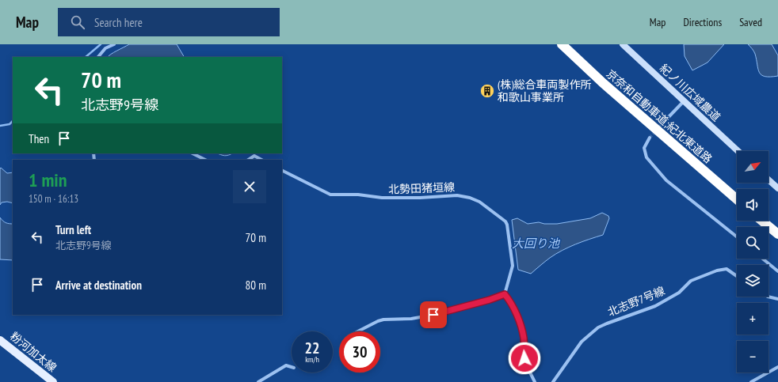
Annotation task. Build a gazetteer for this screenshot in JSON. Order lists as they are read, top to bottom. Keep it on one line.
{"streets":{"highway":["京奈和自動車道;紀北東道路"],"main road":["粉河加太線"],"street":["紀ノ川広域農道","北勢田猪垣線","北志野7号線"]},"water":["大回り池"],"places":{"building":["(株)総合車両製作所 和歌山事業所"]},"north":"top right","page":{"header":"Map","search":"Search here","nav":["Map","Directions","Saved"],"turn":["70 m","北志野9号線"],"then":"Then","map_buttons":["+","−"],"heading":["1 min","150 m · 16:13"],"list":[{"name":"Turn left","note":"北志野9号線","value":"70 m"},{"name":"Arrive at destination","value":"80 m"}],"speed":"22 km/h","limit":"30"}}
